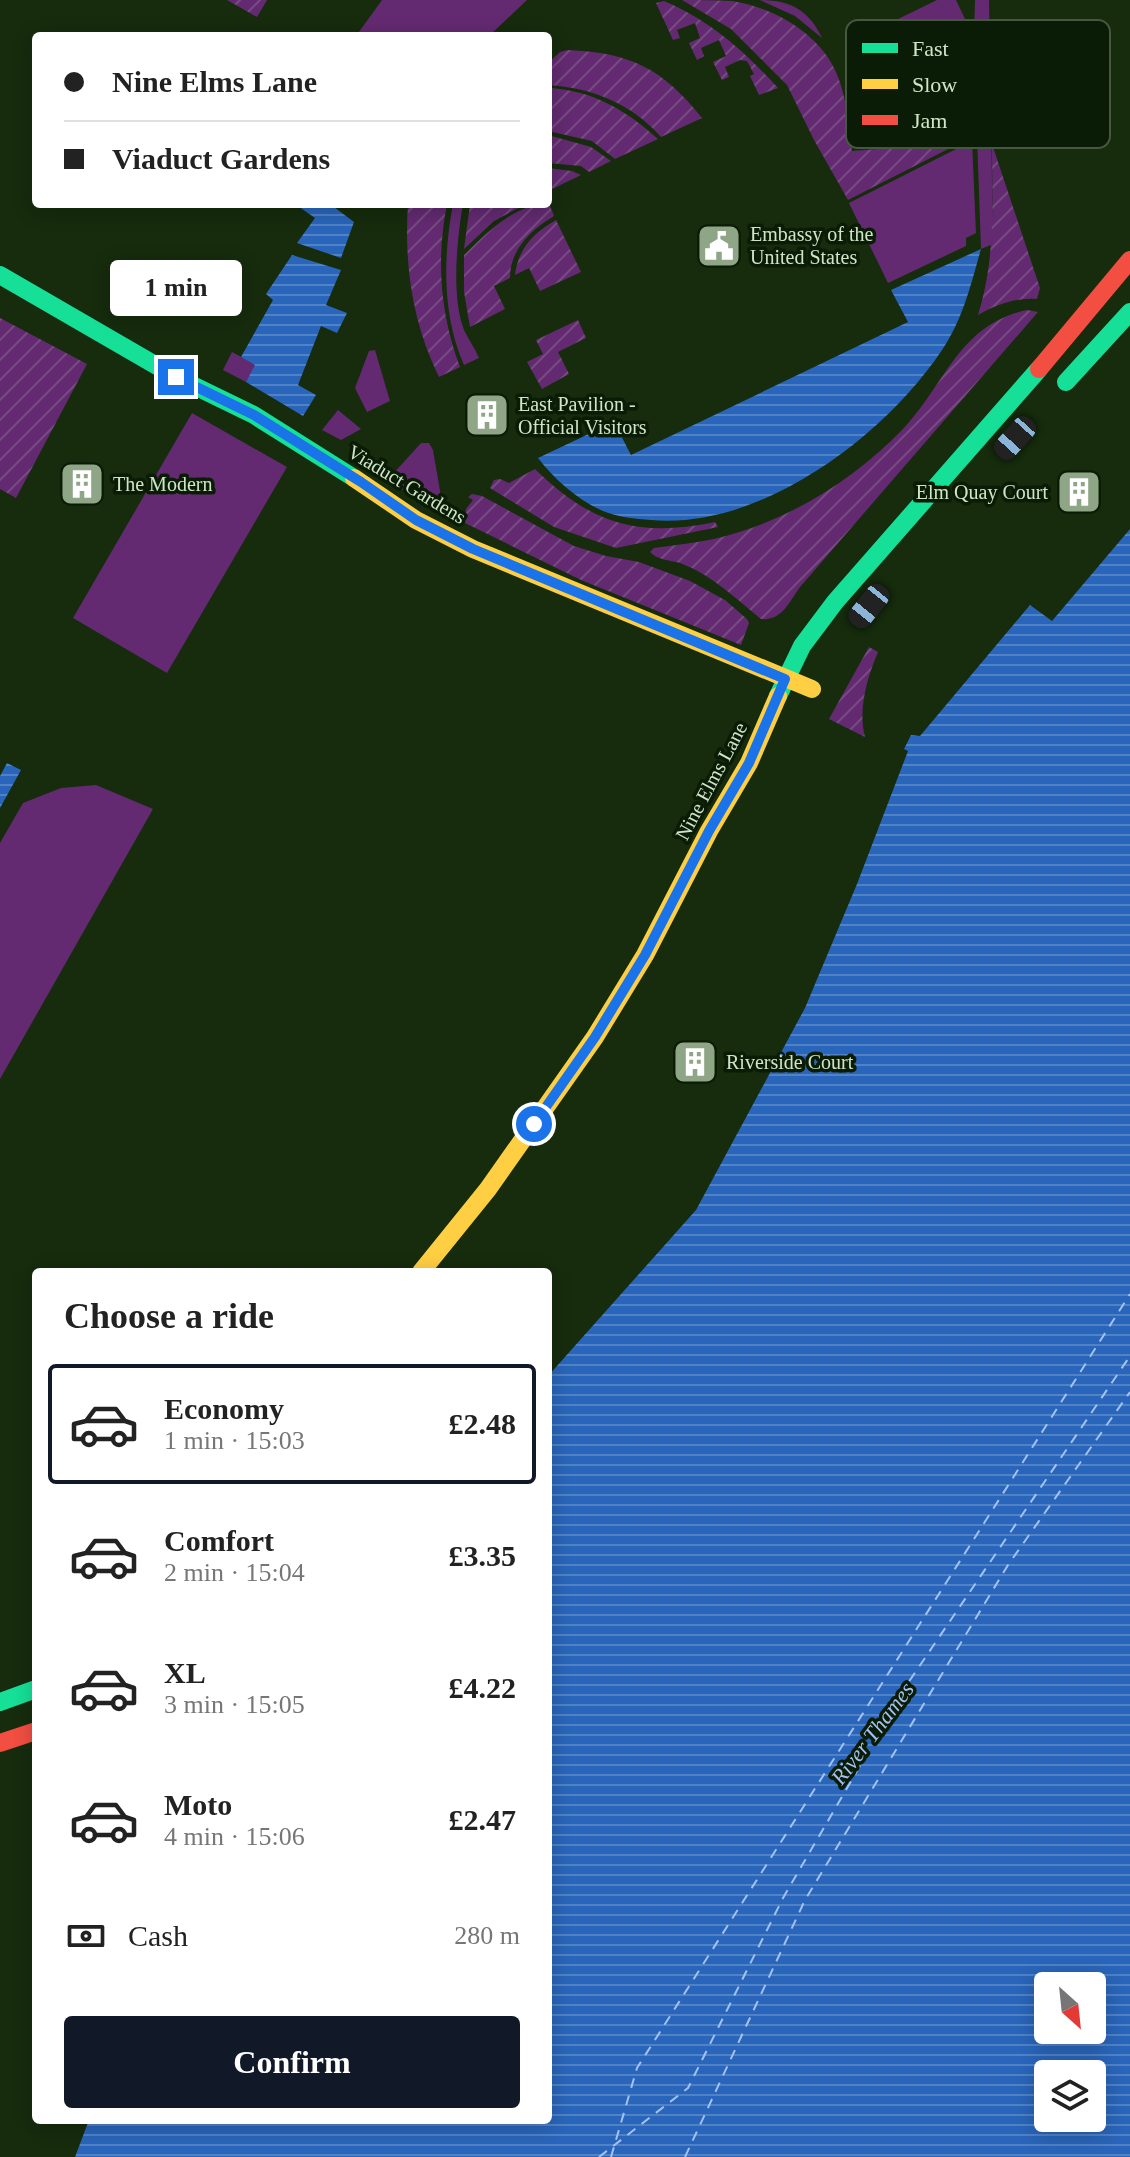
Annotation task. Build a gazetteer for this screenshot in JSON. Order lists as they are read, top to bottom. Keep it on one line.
{"streets":{"main road":["Viaduct Gardens","Nine Elms Lane"]},"crossings":[["Viaduct Gardens","Nine Elms Lane"]],"water":["River Thames"],"places":{"public building":["Embassy of the United States"],"building":["East Pavilion - Official Visitors","The Modern","Elm Quay Court","Riverside Court"]},"legend":["Fast","Slow","Jam"],"north":"bottom right","page":{"banner":["Nine Elms Lane","Viaduct Gardens"],"bubble":"1 min","heading":"Choose a ride","list":[{"name":"Economy","note":"1 min · 15:03","value":"£2.48"},{"name":"Comfort","note":"2 min · 15:04","value":"£3.35"},{"name":"XL","note":"3 min · 15:05","value":"£4.22"},{"name":"Moto","note":"4 min · 15:06","value":"£2.47"}],"pay":["Cash","280 m"],"buttons":"Confirm"}}
